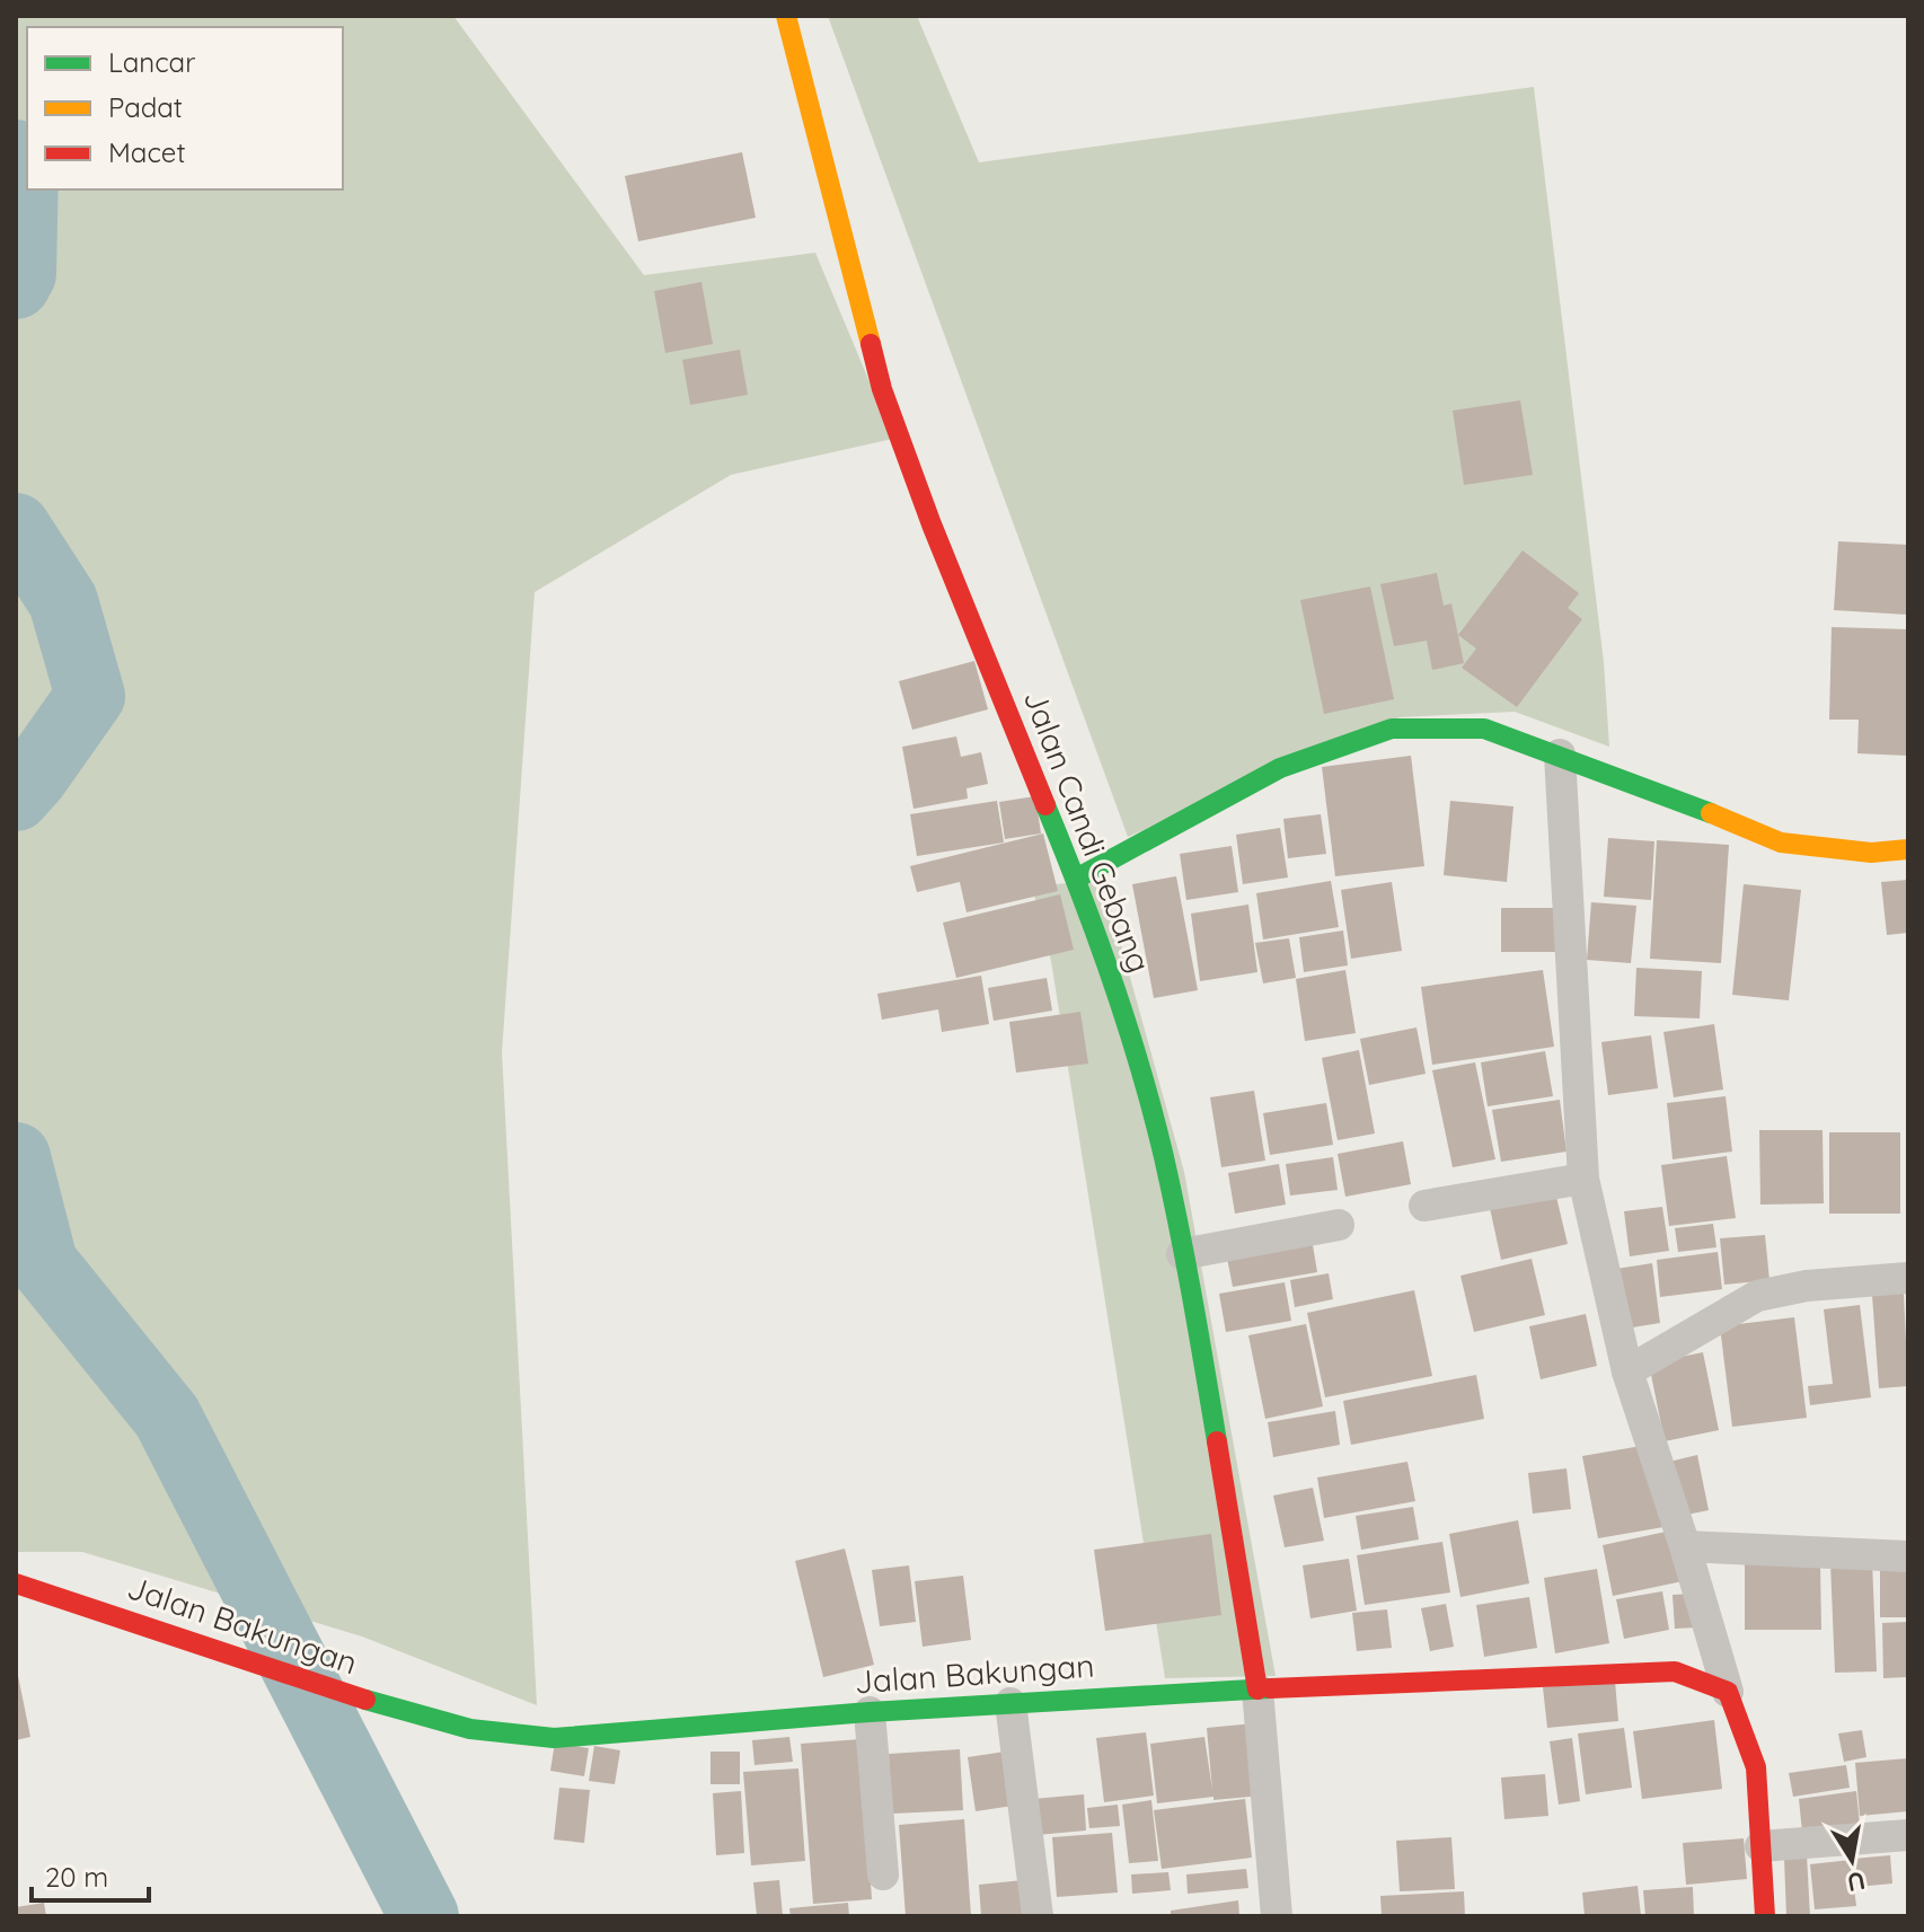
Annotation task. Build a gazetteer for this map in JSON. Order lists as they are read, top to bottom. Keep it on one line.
{"streets":{"main road":["Jalan Candi Gebang","Jalan Bakungan"]},"crossings":[["Jalan Candi Gebang","Jalan Bakungan"]],"legend":["Lancar","Padat","Macet"],"scale_bar":"20 m","north":"bottom"}
